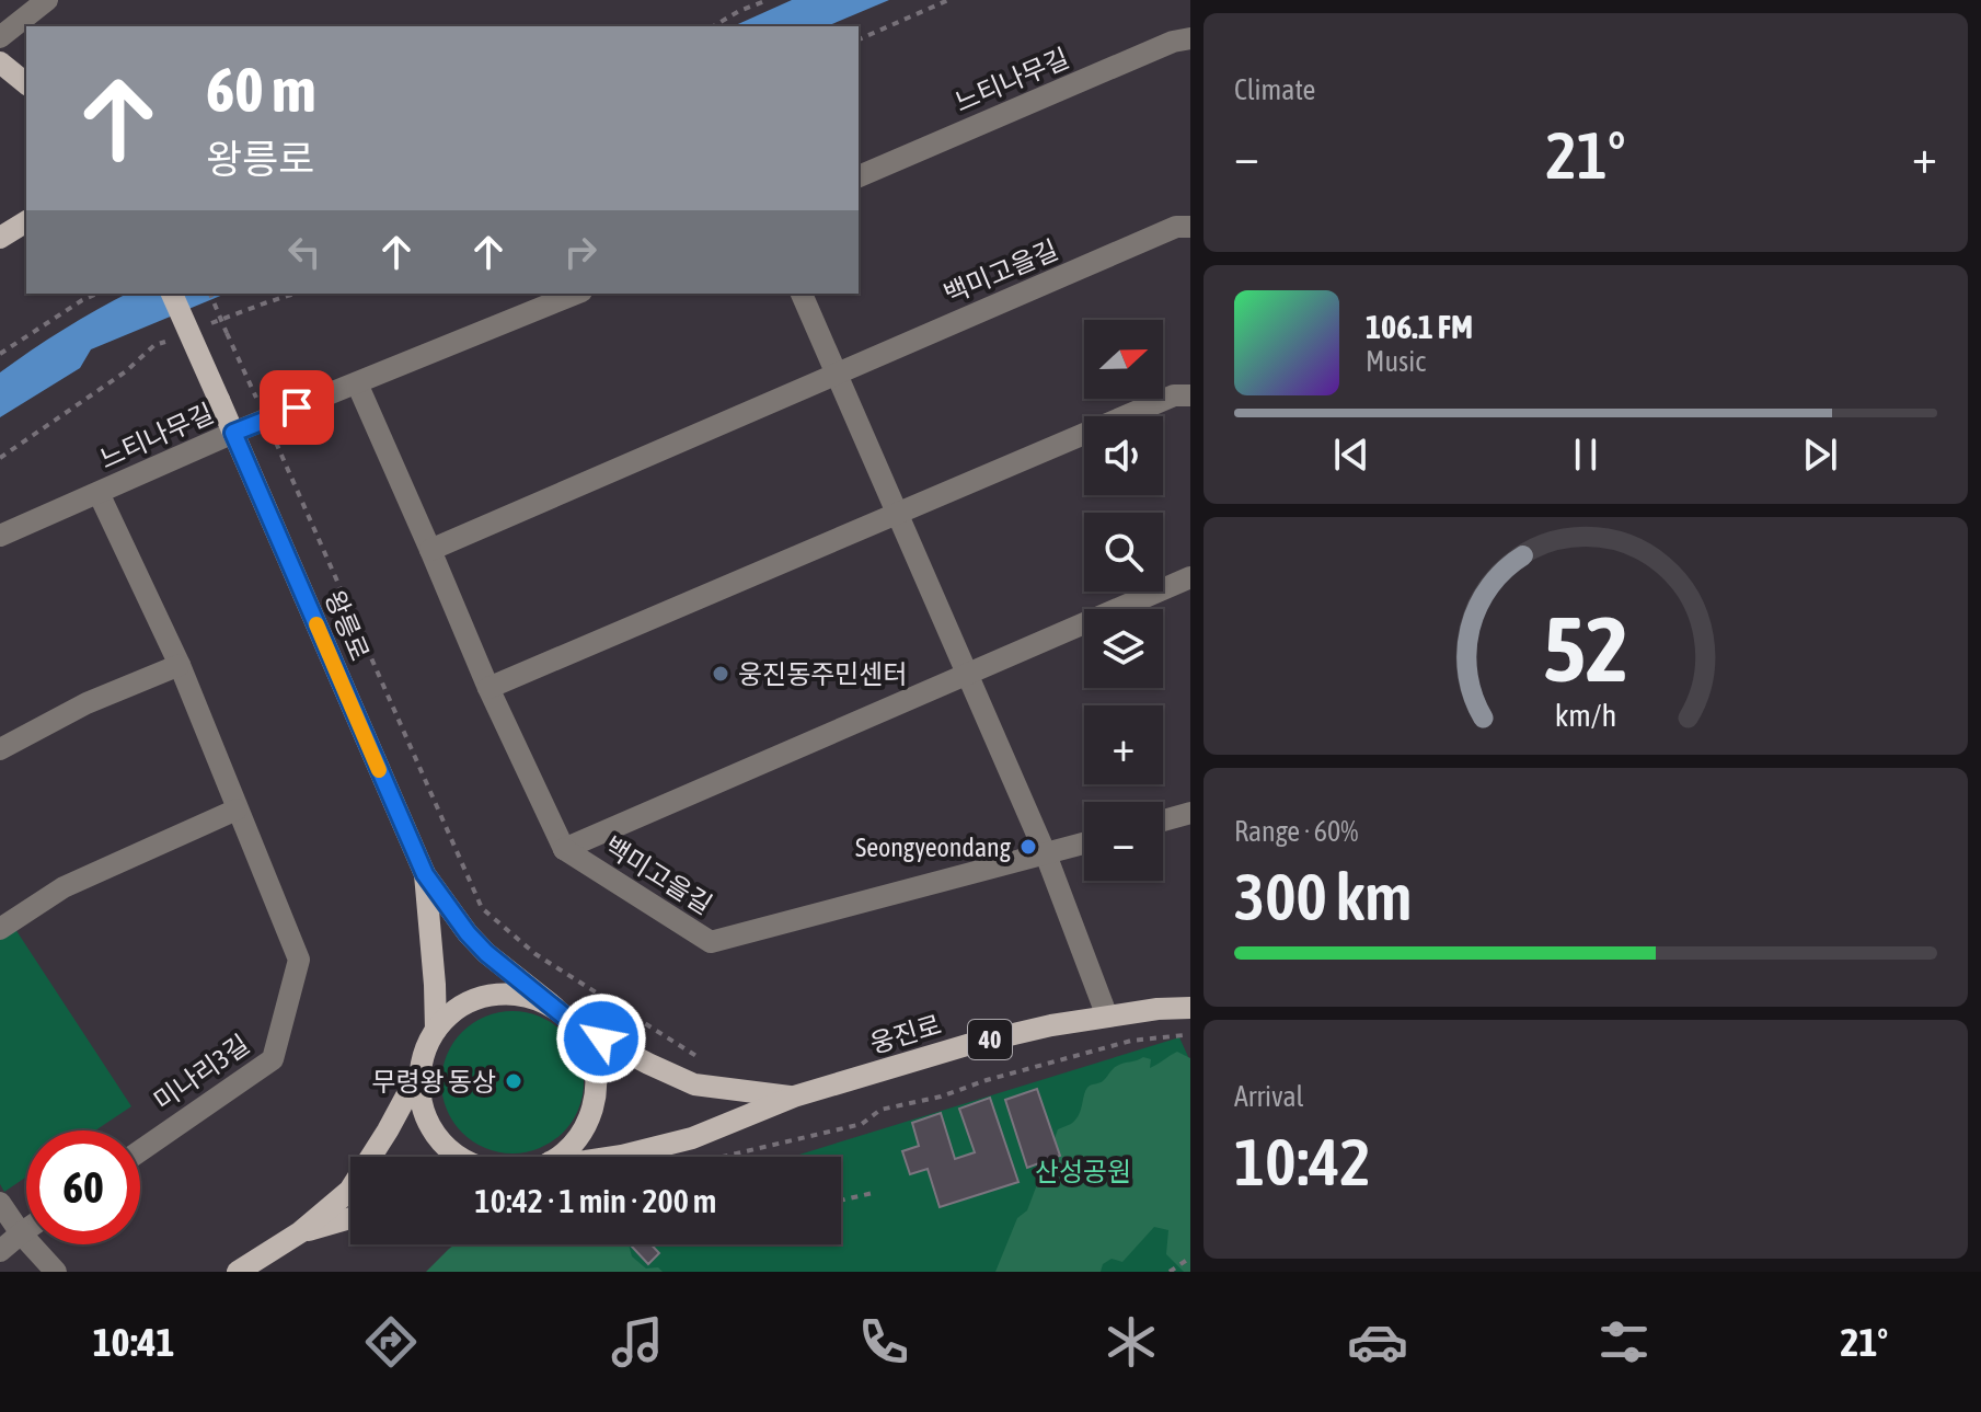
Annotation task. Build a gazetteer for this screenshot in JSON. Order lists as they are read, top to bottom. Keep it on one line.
{"streets":{"main road":["왕릉로","웅진로","40"],"street":["느티나무길","백미고을길","미나리3길"]},"crossings":[["느티나무길","왕릉로"],["느티나무길","미나리3길"],["왕릉로","40"],["웅진로","40"]],"parks":["산성공원"],"places":["웅진동주민센터","Seongyeondang","무령왕 동상"],"north":"right","page":{"tile":["Climate",["Range · 60%","300 km"],["Arrival","10:42"]],"turn":["60 m","왕릉로"],"heat":["−","21°","+"],"song":["106.1 FM","Music"],"map_buttons":["+","−"],"limit":"60","trip":"10:42 · 1 min · 200 m","tabs":["10:41","21°"],"gauge":["52","km/h"]}}
